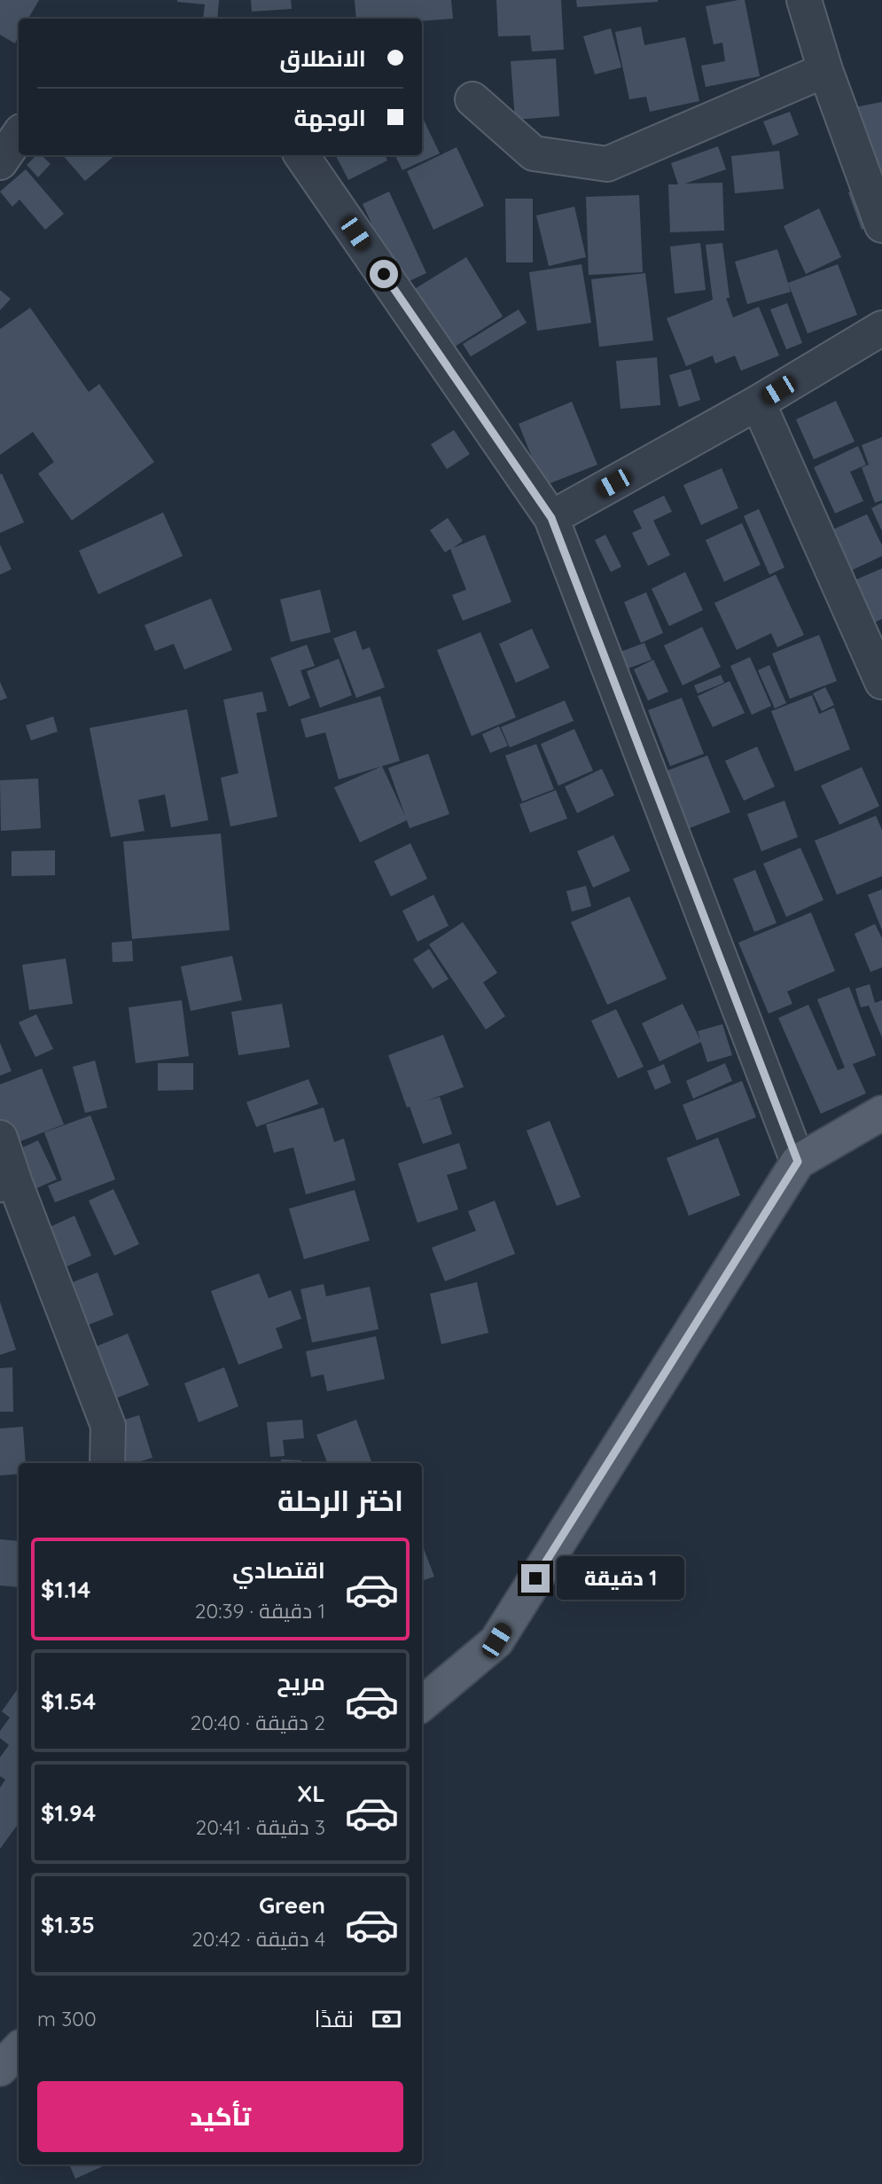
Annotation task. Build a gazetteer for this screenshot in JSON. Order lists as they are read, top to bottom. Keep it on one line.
{"page":{"banner":["الانطلاق","الوجهة"],"heading":"اختر الرحلة","list":[{"name":"اقتصادي","note":"1 دقيقة · 20:39","value":"$1.14"},{"name":"مريح","note":"2 دقيقة · 20:40","value":"$1.54"},{"name":"XL","note":"3 دقيقة · 20:41","value":"$1.94"},{"name":"Green","note":"4 دقيقة · 20:42","value":"$1.35"}],"bubble":"1 دقيقة","pay":["نقدًا","300 m"],"buttons":"تأكيد"}}
